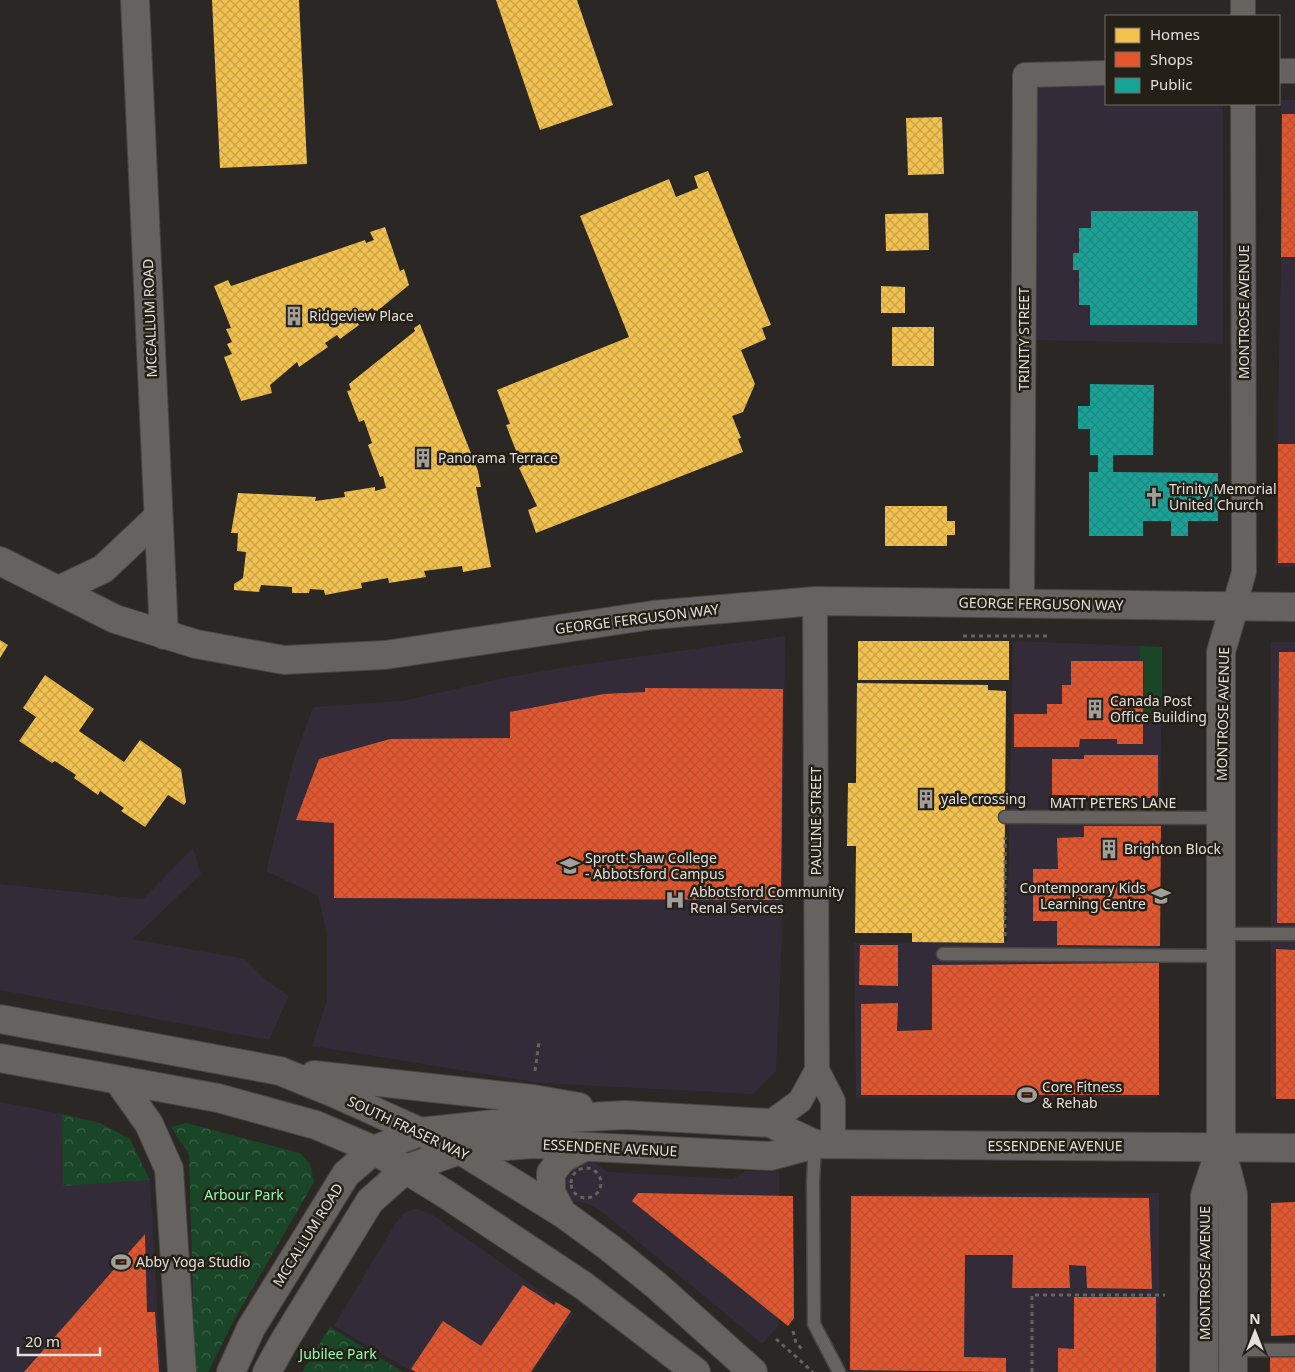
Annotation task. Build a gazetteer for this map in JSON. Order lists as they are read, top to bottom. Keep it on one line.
{"streets":{"main road":["MONTROSE AVENUE","MCCALLUM ROAD","GEORGE FERGUSON WAY","SOUTH FRASER WAY","ESSENDENE AVENUE"],"street":["TRINITY STREET","PAULINE STREET"],"lane":["MATT PETERS LANE"]},"crossings":[["MONTROSE AVENUE","GEORGE FERGUSON WAY"],["MONTROSE AVENUE","MATT PETERS LANE"],["MONTROSE AVENUE","ESSENDENE AVENUE"],["MCCALLUM ROAD","GEORGE FERGUSON WAY"],["MCCALLUM ROAD","SOUTH FRASER WAY"],["MCCALLUM ROAD","ESSENDENE AVENUE"],["TRINITY STREET","GEORGE FERGUSON WAY"],["GEORGE FERGUSON WAY","PAULINE STREET"],["PAULINE STREET","ESSENDENE AVENUE"],["SOUTH FRASER WAY","ESSENDENE AVENUE"]],"parks":["Arbour Park","Jubilee Park"],"places":{"building":["Ridgeview Place","Panorama Terrace","Canada Post Office Building","yale crossing","Brighton Block"],"church":["Trinity Memorial United Church"],"school or university":["Sprott Shaw College - Abbotsford Campus","Contemporary Kids Learning Centre"],"hospital":["Abbotsford Community Renal Services"],"sports":["Core Fitness & Rehab","Abby Yoga Studio"]},"legend":["Homes","Shops","Public"],"scale_bar":"20 m","north":"top"}
